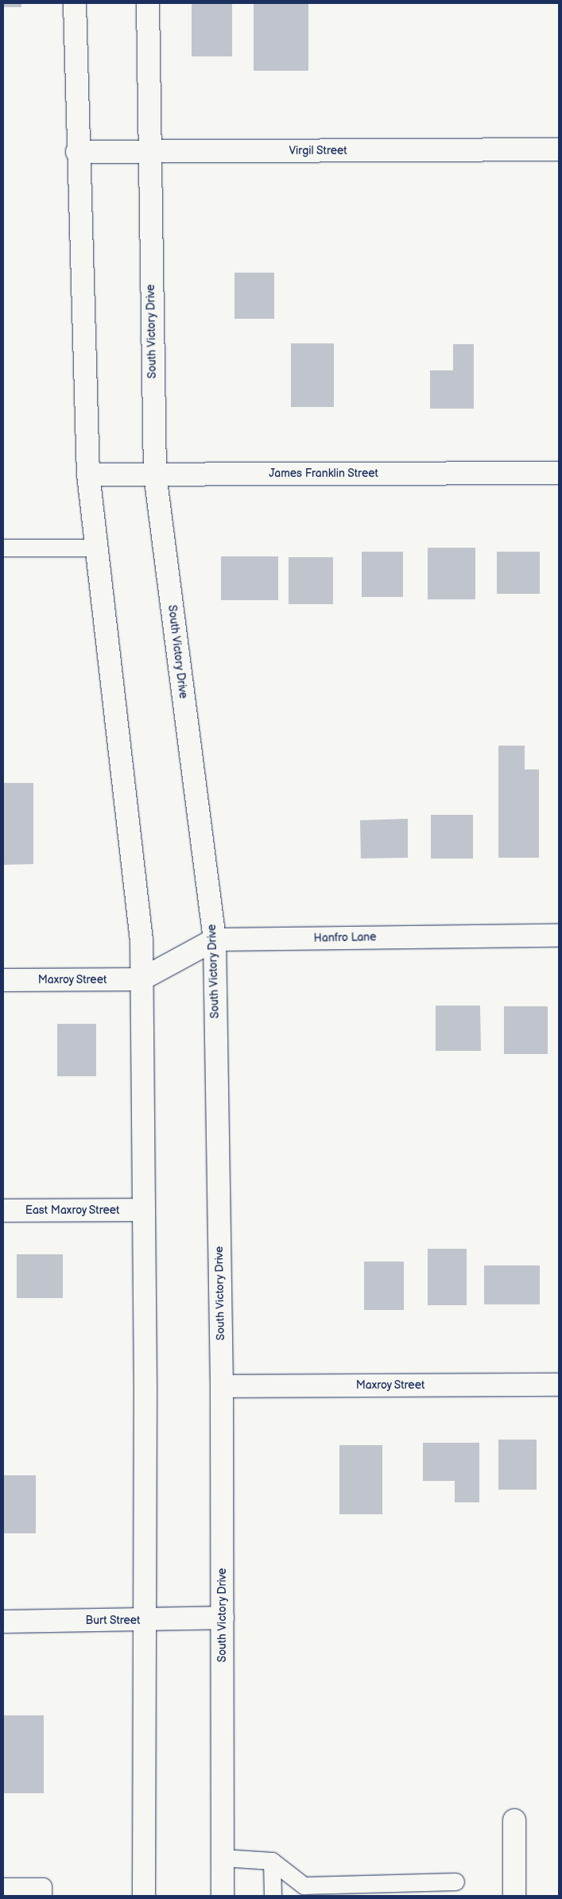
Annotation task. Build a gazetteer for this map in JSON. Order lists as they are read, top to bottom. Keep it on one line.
{"streets":{"main road":["Virgil Street","South Victory Drive","James Franklin Street","Hanfro Lane","Maxroy Street","East Maxroy Street","Burt Street"]},"crossings":[["Virgil Street","South Victory Drive"],["South Victory Drive","James Franklin Street"],["South Victory Drive","Hanfro Lane"],["South Victory Drive","Maxroy Street"],["South Victory Drive","Burt Street"],["Hanfro Lane","Maxroy Street"]]}
